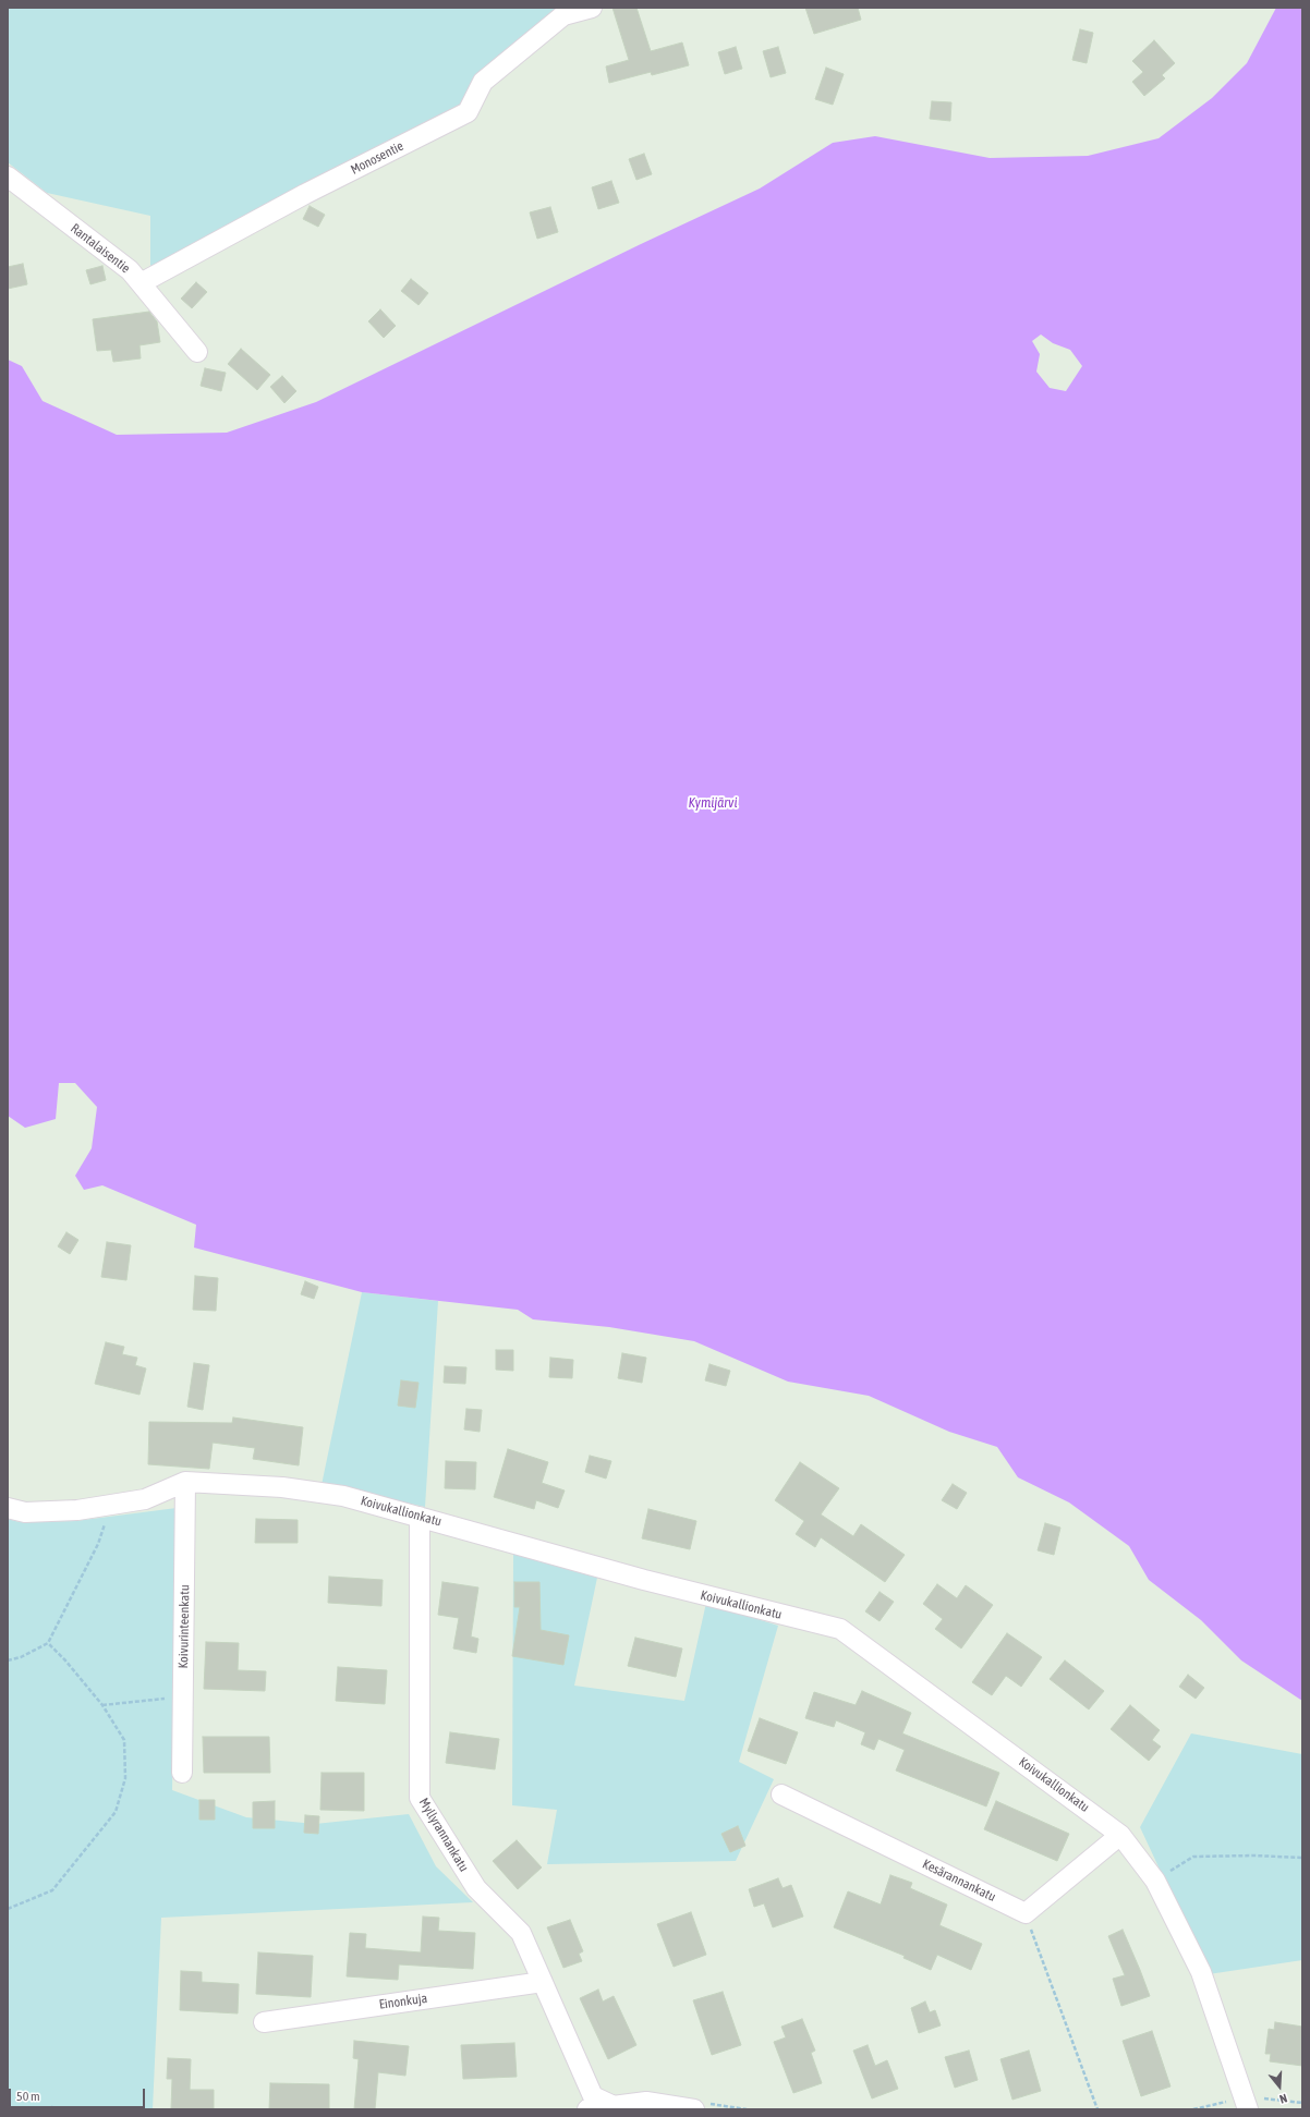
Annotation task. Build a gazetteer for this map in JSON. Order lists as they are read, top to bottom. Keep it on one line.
{"streets":{"street":["Monosentie","Rantalaisentie","Koivukallionkatu","Koivurinteenkatu","Myllyrannankatu","Kesärannankatu","Einonkuja"]},"crossings":[["Monosentie","Rantalaisentie"],["Koivukallionkatu","Koivurinteenkatu"],["Koivukallionkatu","Myllyrannankatu"],["Myllyrannankatu","Einonkuja"]],"water":["Kymijärvi"],"scale_bar":"50 m","north":"bottom"}
